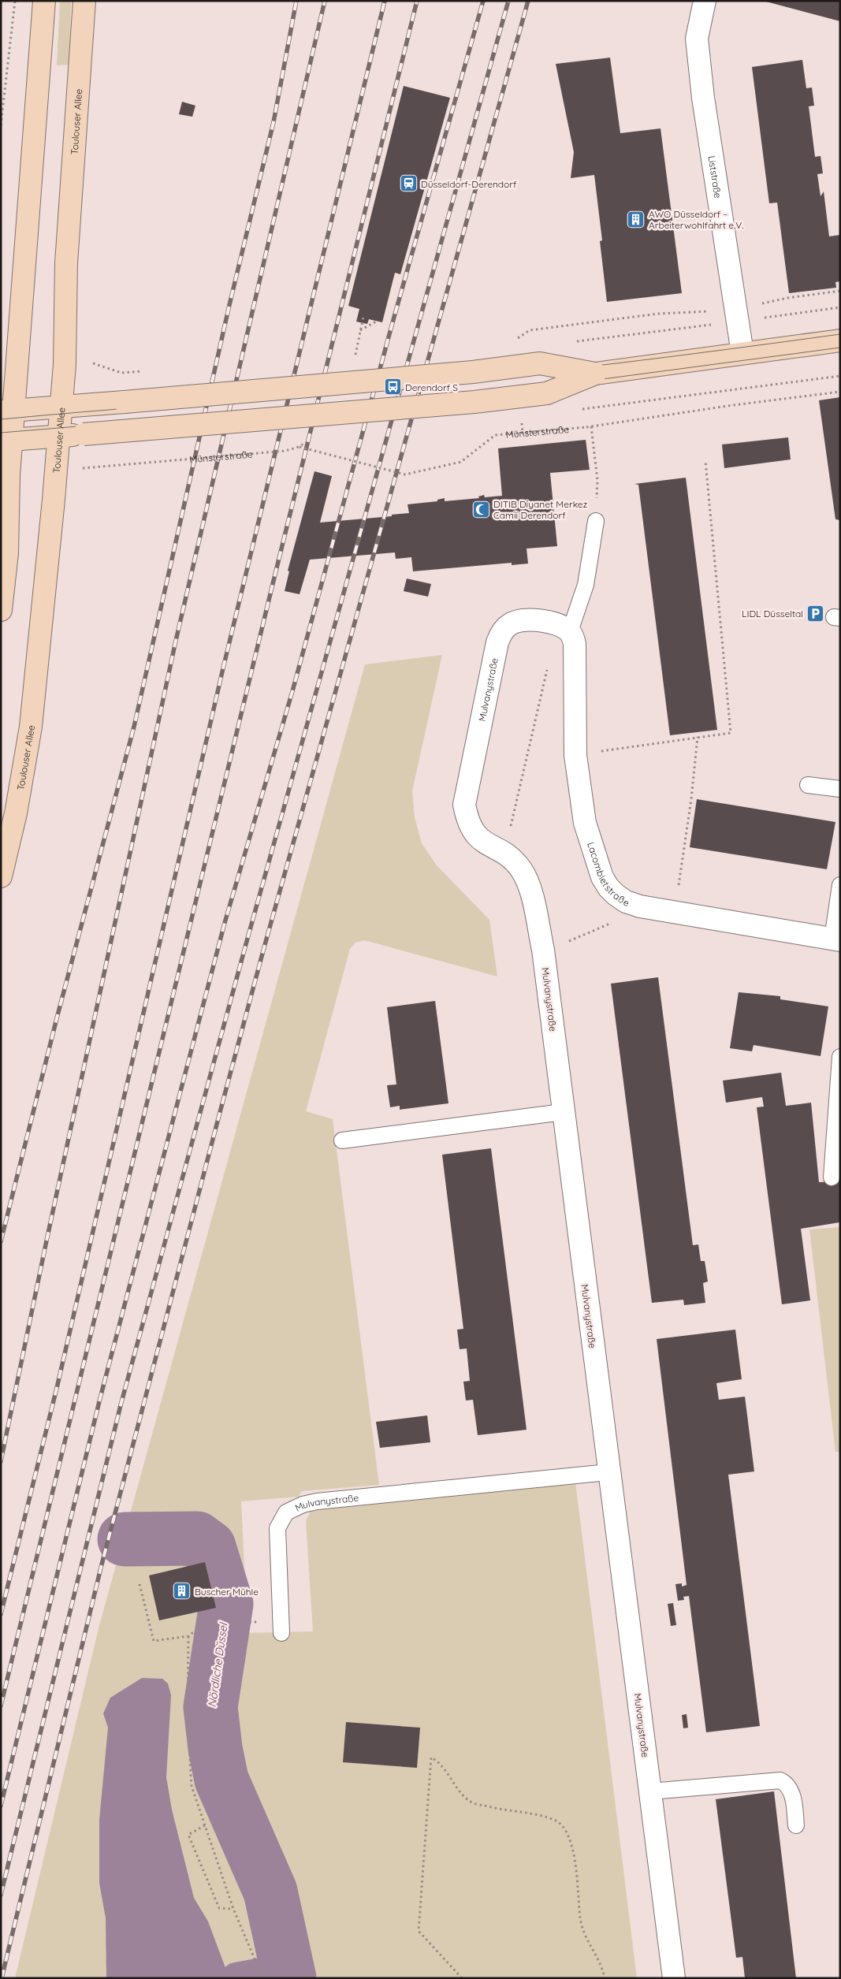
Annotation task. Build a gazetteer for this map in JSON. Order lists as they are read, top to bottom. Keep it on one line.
{"streets":{"main road":["Toulouser Allee"],"street":["Liststraße","Mulvanystraße","Lacombletstraße"],"path":["Münsterstraße"]},"crossings":[["Mulvanystraße","Lacombletstraße"]],"water":["Nördliche Düssel"],"places":{"station":["Düsseldorf-Derendorf"],"building":["AWO Düsseldorf – Arbeiterwohlfahrt e.V.","Buscher Mühle"],"bus stop":["Derendorf S"],"mosque":["DITIB Diyanet Merkez Camii Derendorf"],"parking":["LIDL Düsseltal"]}}
